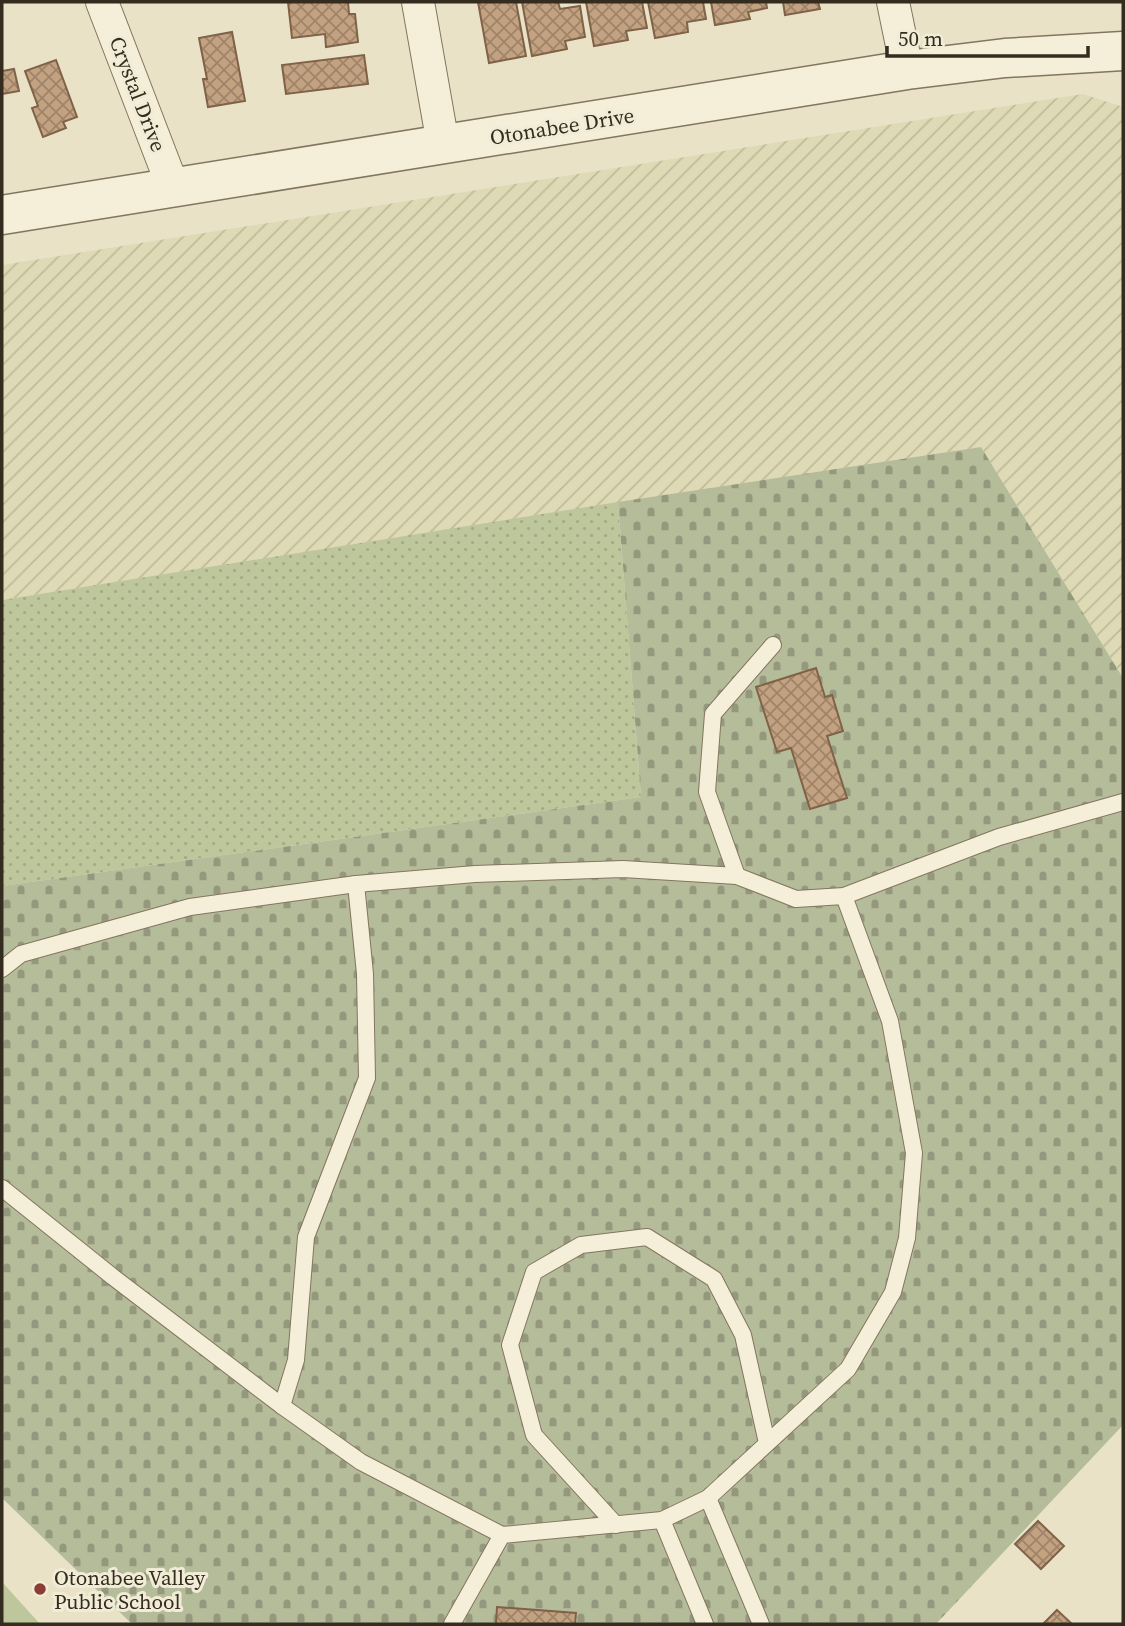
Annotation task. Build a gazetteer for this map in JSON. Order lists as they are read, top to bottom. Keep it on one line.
{"streets":{"street":["Crystal Drive","Otonabee Drive"]},"crossings":[["Crystal Drive","Otonabee Drive"]],"places":["Otonabee Valley Public School"],"scale_bar":"50 m"}
